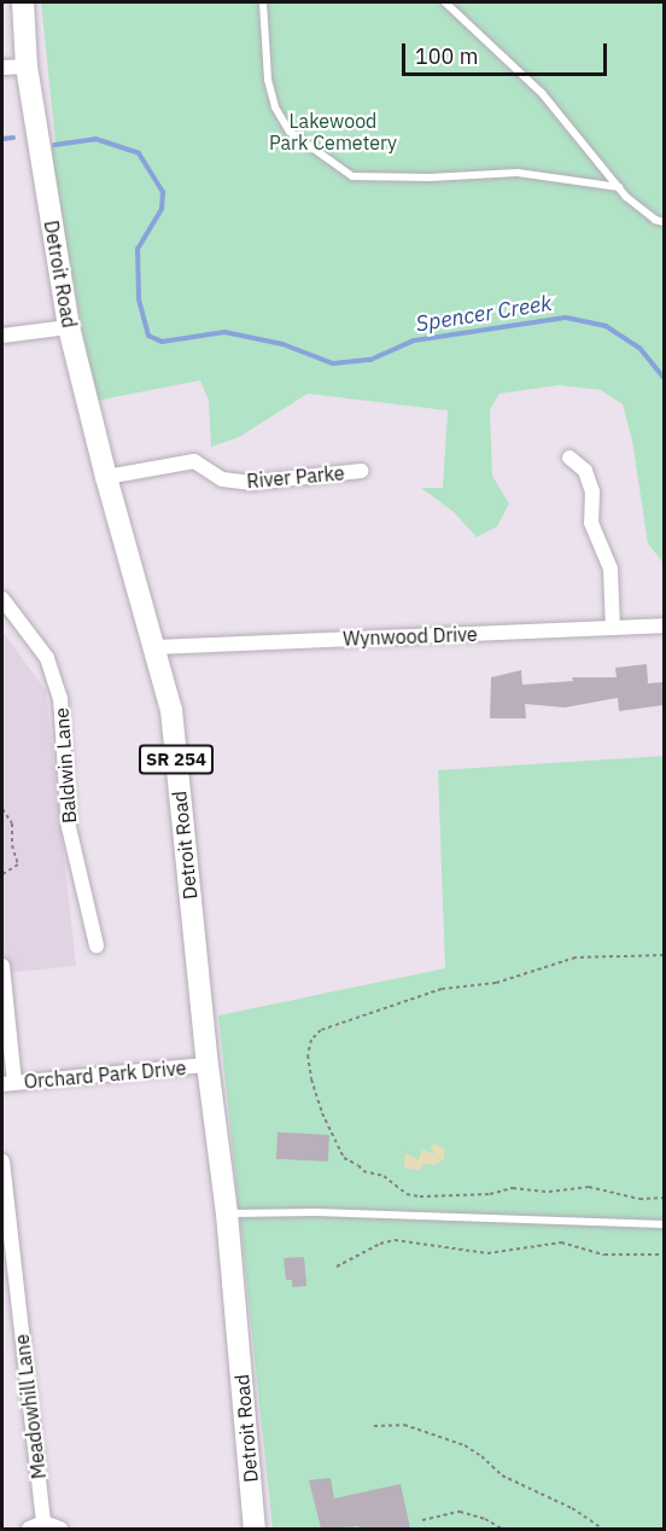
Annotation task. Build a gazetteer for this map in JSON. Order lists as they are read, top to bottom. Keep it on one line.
{"streets":{"main road":["Detroit Road","SR 254"],"street":["River Parke","Wynwood Drive","Baldwin Lane","Orchard Park Drive","Meadowhill Lane"]},"crossings":[["Detroit Road","River Parke"],["Detroit Road","Wynwood Drive"],["Detroit Road","Orchard Park Drive"]],"water":["Spencer Creek"],"parks":["Lakewood Park Cemetery"],"scale_bar":"100 m"}
